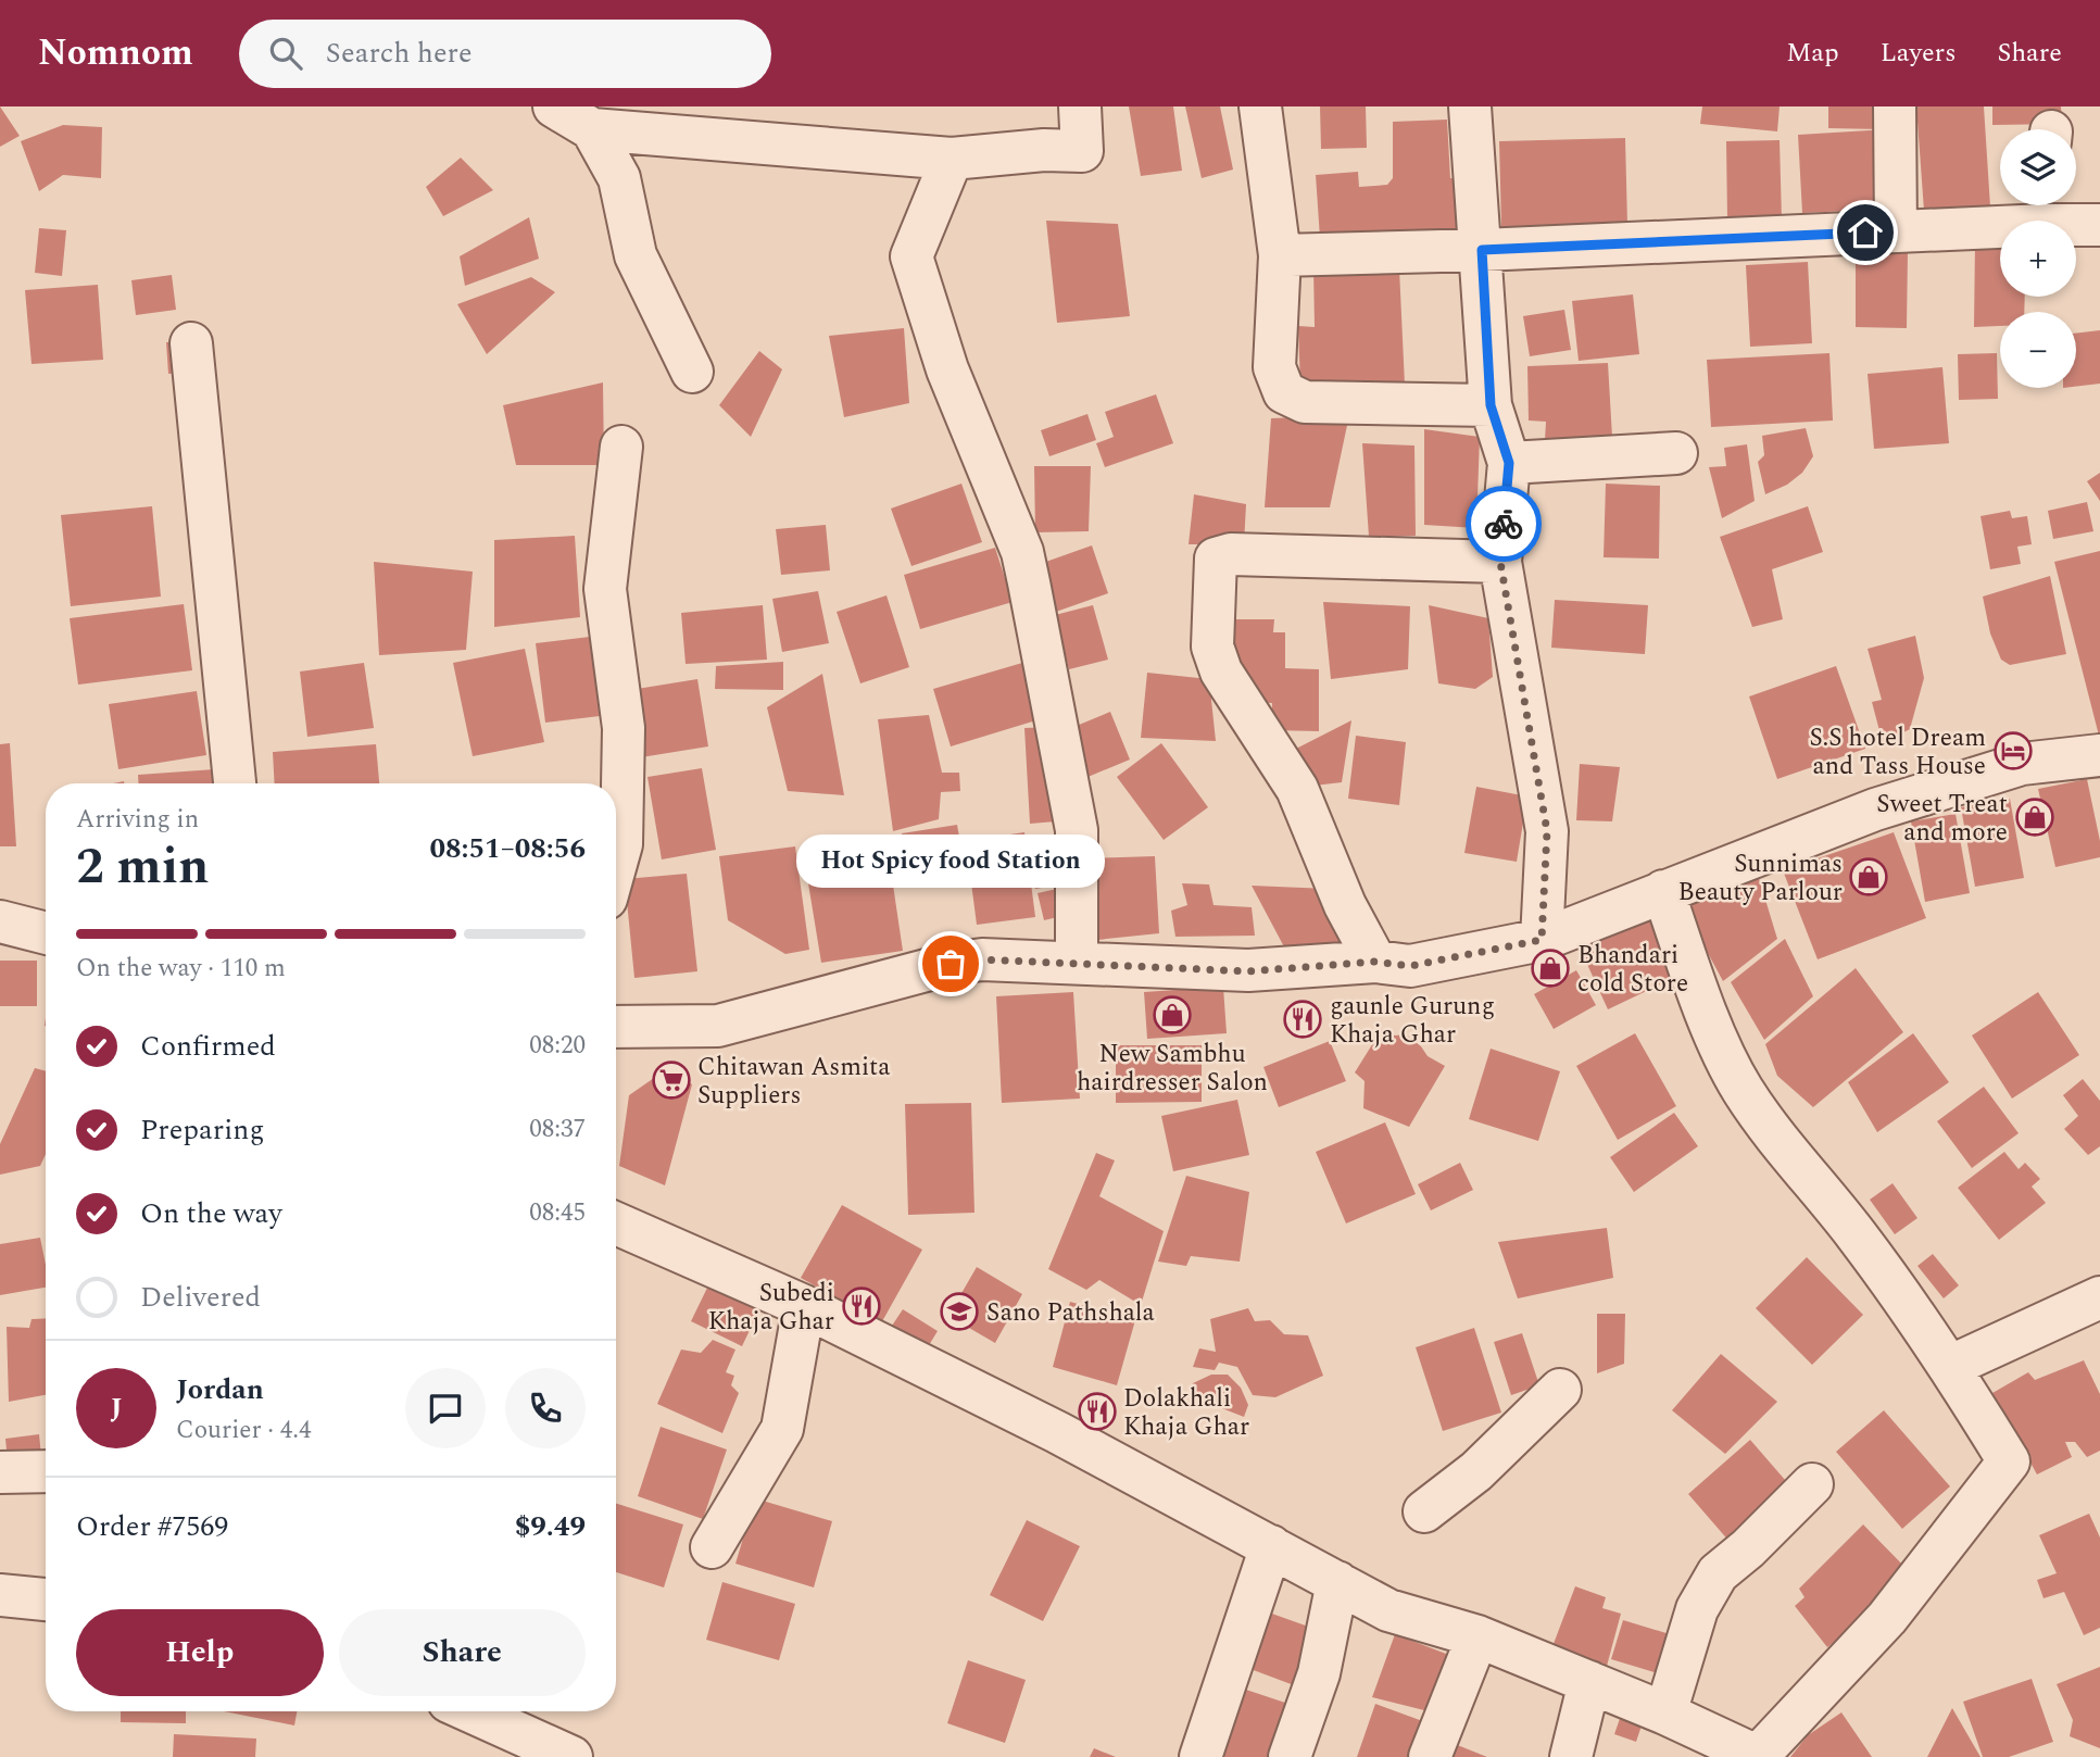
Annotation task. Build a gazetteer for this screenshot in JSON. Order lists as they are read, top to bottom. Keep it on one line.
{"places":{"hotel":["S.S hotel Dream and Tass House"],"shop":["Sweet Treat and more","Sunnimas Beauty Parlour","Bhandari cold Store","New Sambhu hairdresser Salon"],"other":["Hot Spicy food Station"],"restaurant":["gaunle Gurung Khaja Ghar","Subedi Khaja Ghar","Dolakhali Khaja Ghar"],"supermarket":["Chitawan Asmita Suppliers"],"school or university":["Sano Pathshala"]},"page":{"header":"Nomnom","search":"Search here","nav":["Map","Layers","Share"],"map_buttons":["+","−"],"heading":["2 min","Arriving in","08:51–08:56"],"panel":["Jordan","Courier · 4.4","Order #7569","$9.49"],"bubble":"Hot Spicy food Station","bar":"On the way · 110 m","list":[["Confirmed","08:20"],["Preparing","08:37"],["On the way","08:45"],"Delivered"],"round":"J","buttons":["Help","Share"]}}
